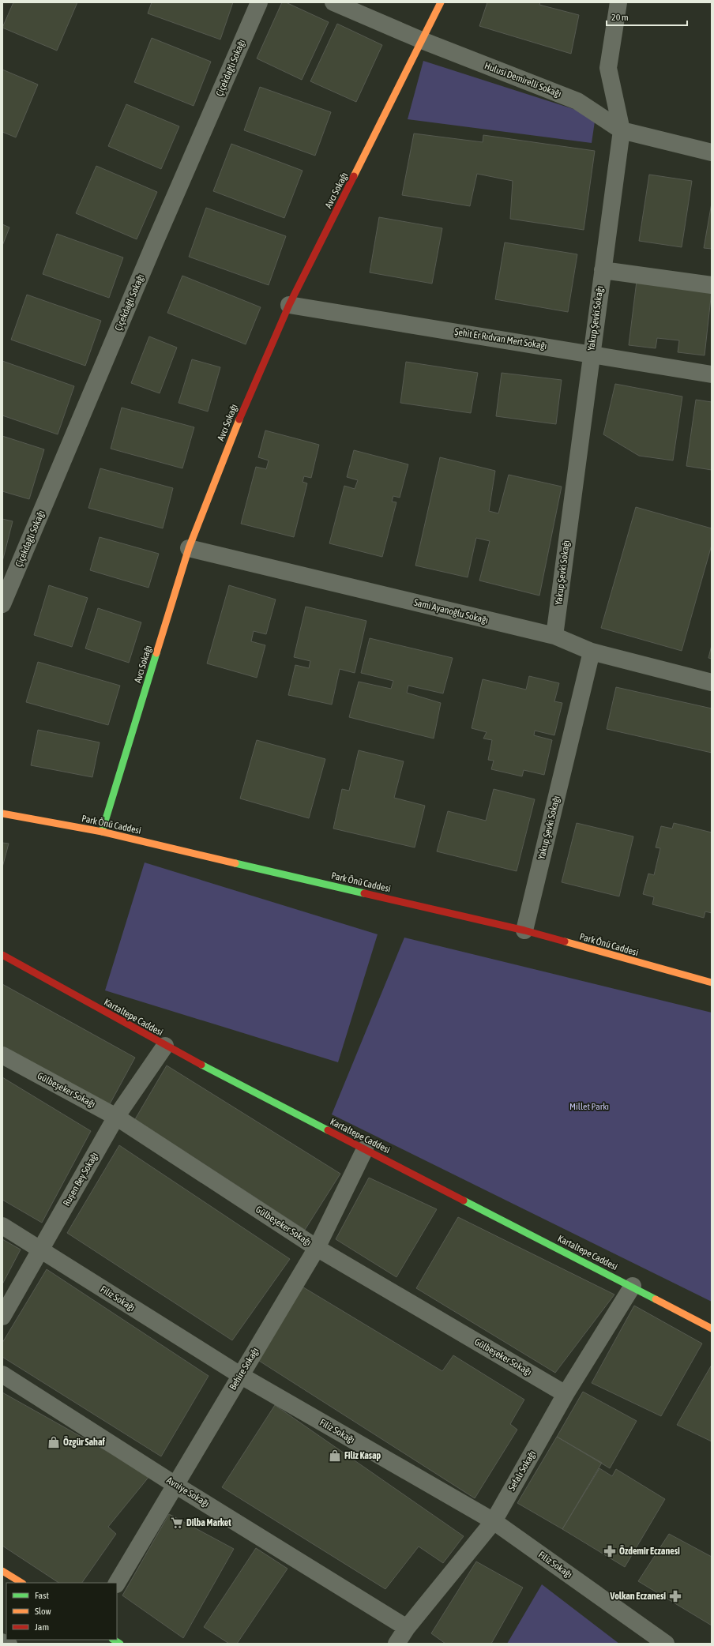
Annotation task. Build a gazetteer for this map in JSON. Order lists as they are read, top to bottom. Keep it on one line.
{"streets":{"street":["Çiçekdağlı Sokağı","Hulusi Demirelli Sokağı","Avcı Sokağı","Yakup Şevki Sokağı","Şehit Er Rıdvan Mert Sokağı","Sami Ayanoğlu Sokağı","Park Önü Caddesi","Kartaltepe Caddesi","Gülbeşeker Sokağı","Ruşen Bey Sokağı","Filiz Sokağı","Behire Sokağı","Sefalı Sokağı","Avniye Sokağı"]},"crossings":[["Hulusi Demirelli Sokağı","Avcı Sokağı"],["Hulusi Demirelli Sokağı","Yakup Şevki Sokağı"],["Avcı Sokağı","Şehit Er Rıdvan Mert Sokağı"],["Avcı Sokağı","Sami Ayanoğlu Sokağı"],["Avcı Sokağı","Park Önü Caddesi"],["Yakup Şevki Sokağı","Şehit Er Rıdvan Mert Sokağı"],["Yakup Şevki Sokağı","Sami Ayanoğlu Sokağı"],["Yakup Şevki Sokağı","Park Önü Caddesi"],["Kartaltepe Caddesi","Ruşen Bey Sokağı"],["Kartaltepe Caddesi","Behire Sokağı"],["Kartaltepe Caddesi","Sefalı Sokağı"],["Gülbeşeker Sokağı","Ruşen Bey Sokağı"],["Gülbeşeker Sokağı","Behire Sokağı"],["Gülbeşeker Sokağı","Sefalı Sokağı"],["Ruşen Bey Sokağı","Filiz Sokağı"],["Filiz Sokağı","Behire Sokağı"],["Filiz Sokağı","Sefalı Sokağı"],["Behire Sokağı","Avniye Sokağı"],["Sefalı Sokağı","Avniye Sokağı"]],"parks":["Millet Parkı"],"places":{"shop":["Özgür Sahaf","Filiz Kasap"],"supermarket":["Dilba Market"],"pharmacy":["Özdemir Eczanesi","Volkan Eczanesi"]},"legend":["Fast","Slow","Jam"],"scale_bar":"20 m"}
